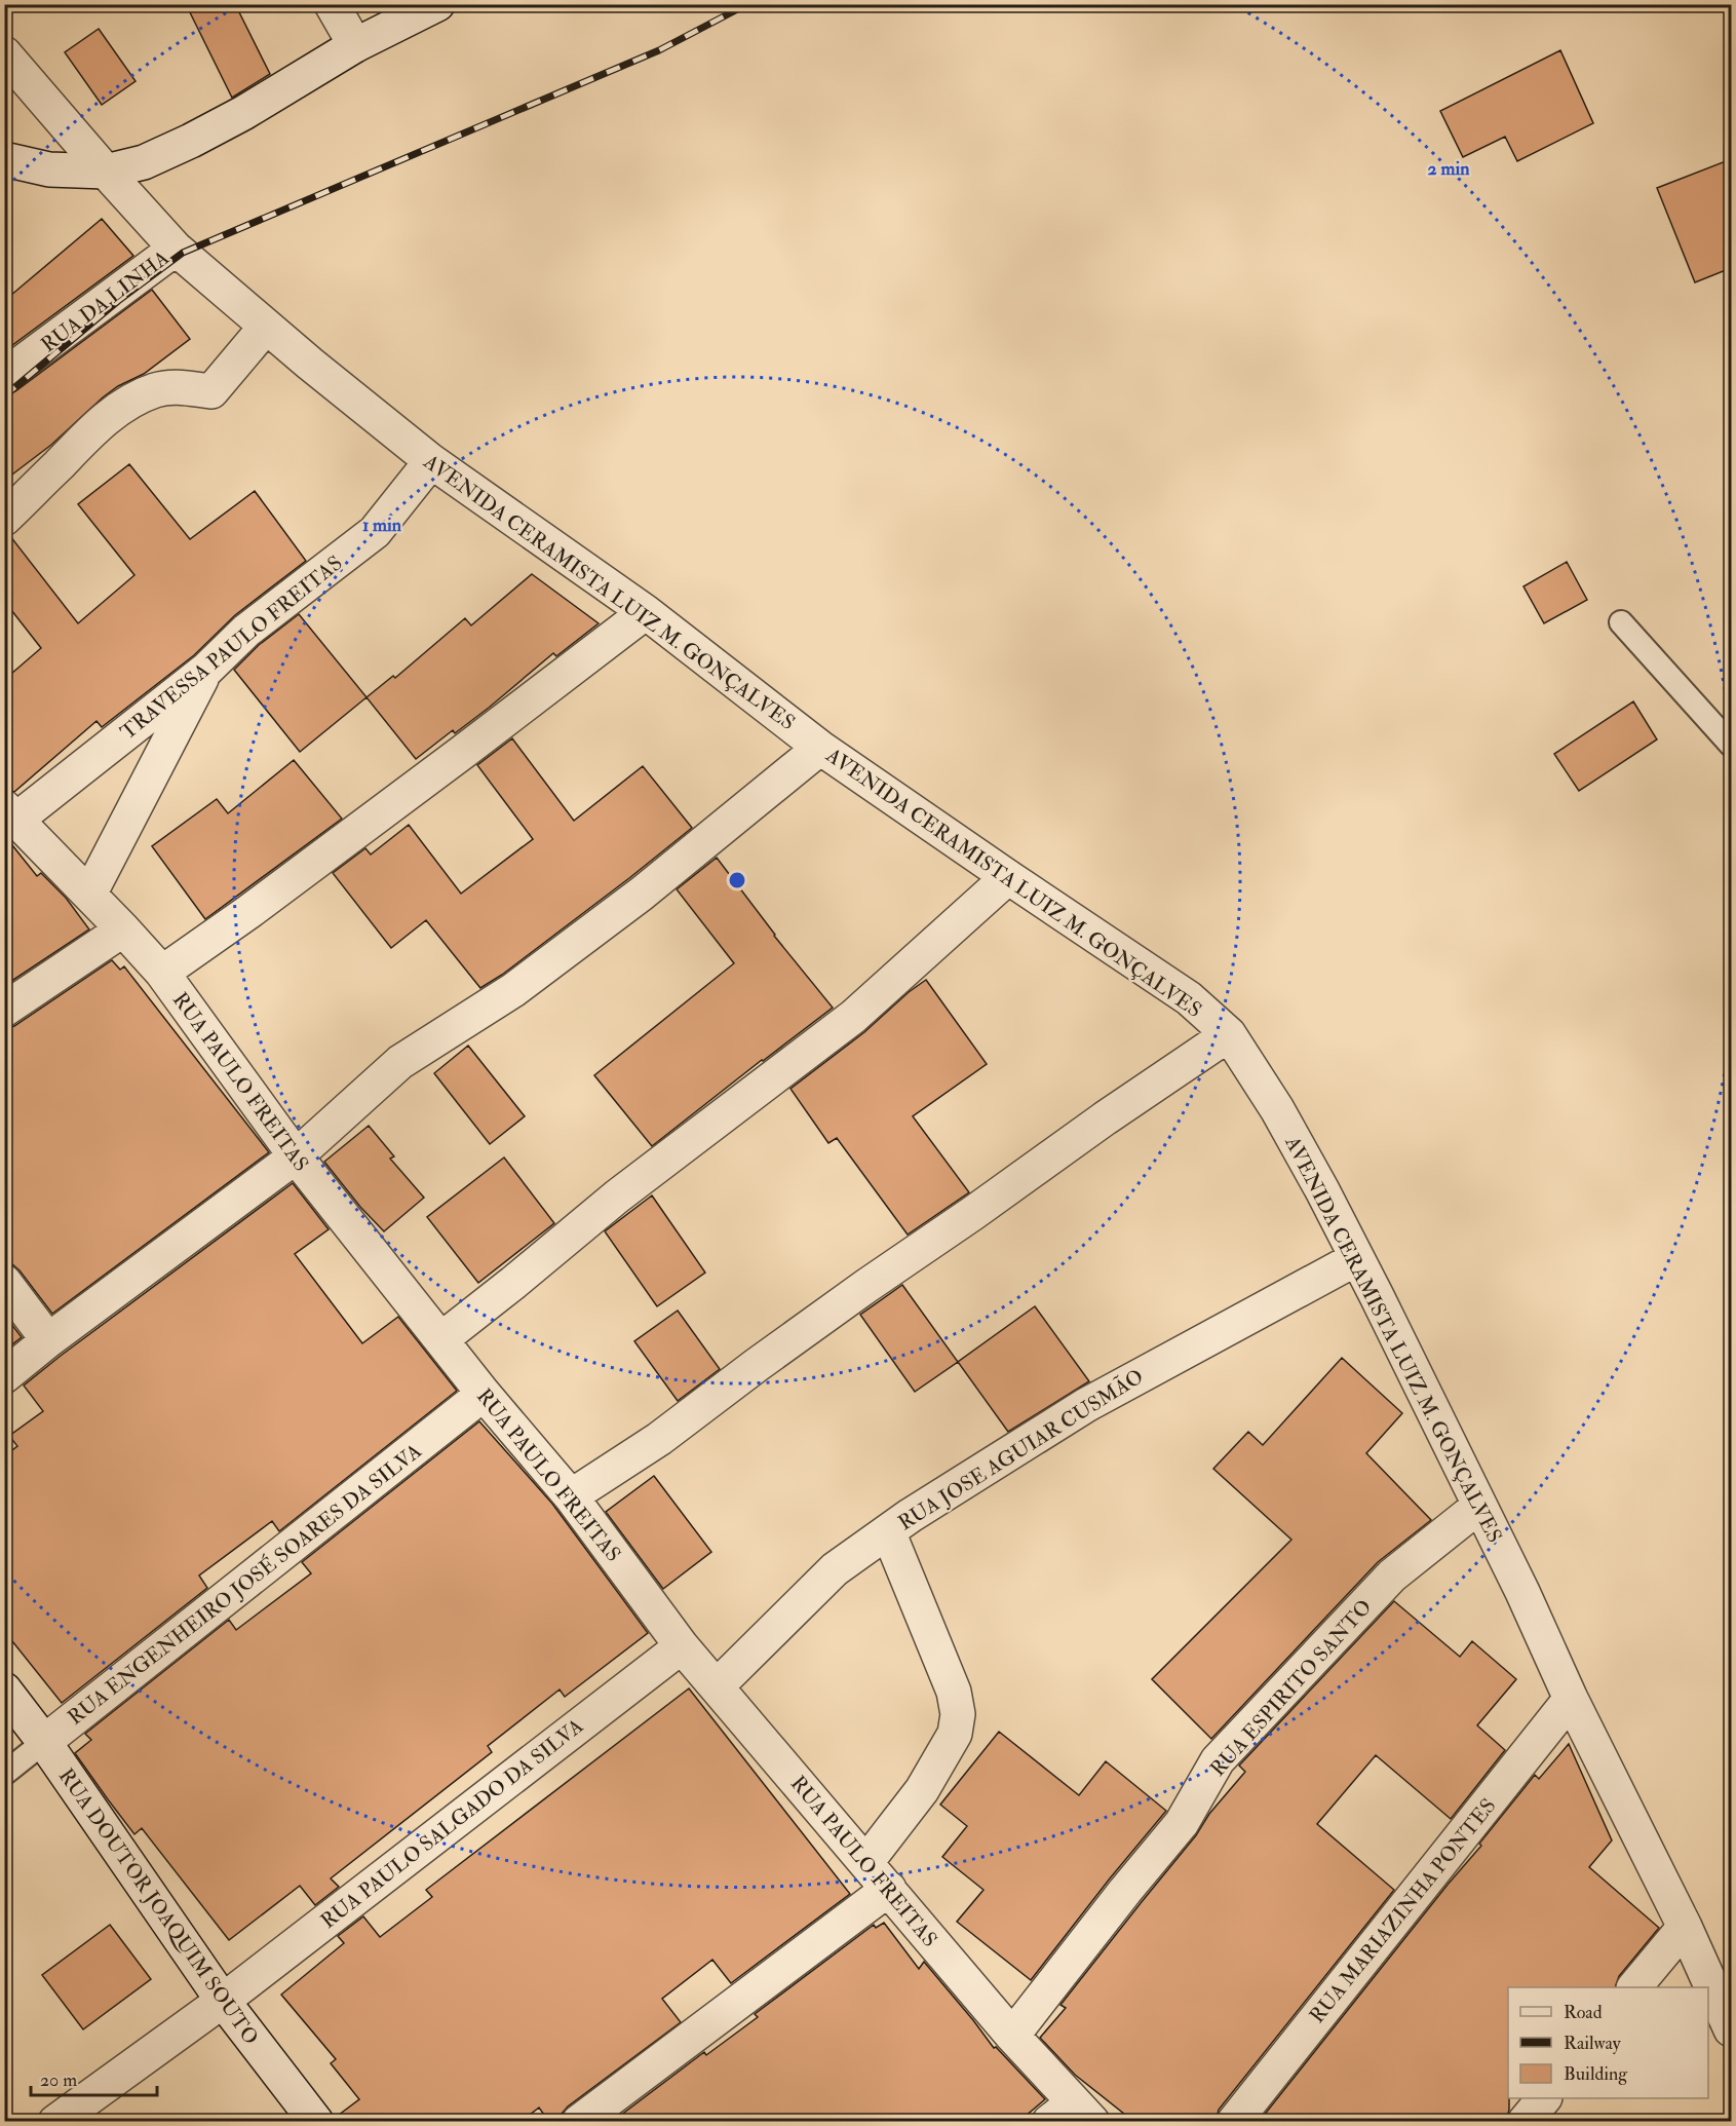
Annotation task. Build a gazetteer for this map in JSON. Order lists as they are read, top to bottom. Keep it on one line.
{"streets":{"street":["RUA DA LINHA","AVENIDA CERAMISTA LUIZ M. GONÇALVES","TRAVESSA PAULO FREITAS","RUA PAULO FREITAS","RUA JOSE AGUIAR CUSMÃO","RUA ENGENHEIRO JOSÉ SOARES DA SILVA","RUA ESPIRITO SANTO","RUA PAULO SALGADO DA SILVA","RUA DOUTOR JOAQUIM SOUTO","RUA MARIAZINHA PONTES"]},"crossings":[["RUA DA LINHA","AVENIDA CERAMISTA LUIZ M. GONÇALVES"],["AVENIDA CERAMISTA LUIZ M. GONÇALVES","TRAVESSA PAULO FREITAS"],["AVENIDA CERAMISTA LUIZ M. GONÇALVES","RUA JOSE AGUIAR CUSMÃO"],["AVENIDA CERAMISTA LUIZ M. GONÇALVES","RUA ESPIRITO SANTO"],["AVENIDA CERAMISTA LUIZ M. GONÇALVES","RUA MARIAZINHA PONTES"],["TRAVESSA PAULO FREITAS","RUA PAULO FREITAS"],["RUA PAULO FREITAS","RUA JOSE AGUIAR CUSMÃO"],["RUA PAULO FREITAS","RUA ENGENHEIRO JOSÉ SOARES DA SILVA"],["RUA PAULO FREITAS","RUA ESPIRITO SANTO"],["RUA PAULO FREITAS","RUA PAULO SALGADO DA SILVA"],["RUA ENGENHEIRO JOSÉ SOARES DA SILVA","RUA DOUTOR JOAQUIM SOUTO"],["RUA PAULO SALGADO DA SILVA","RUA DOUTOR JOAQUIM SOUTO"]],"legend":["Road","Railway","Building"],"scale_bar":"20 m","rings":["2 min","1 min"]}
